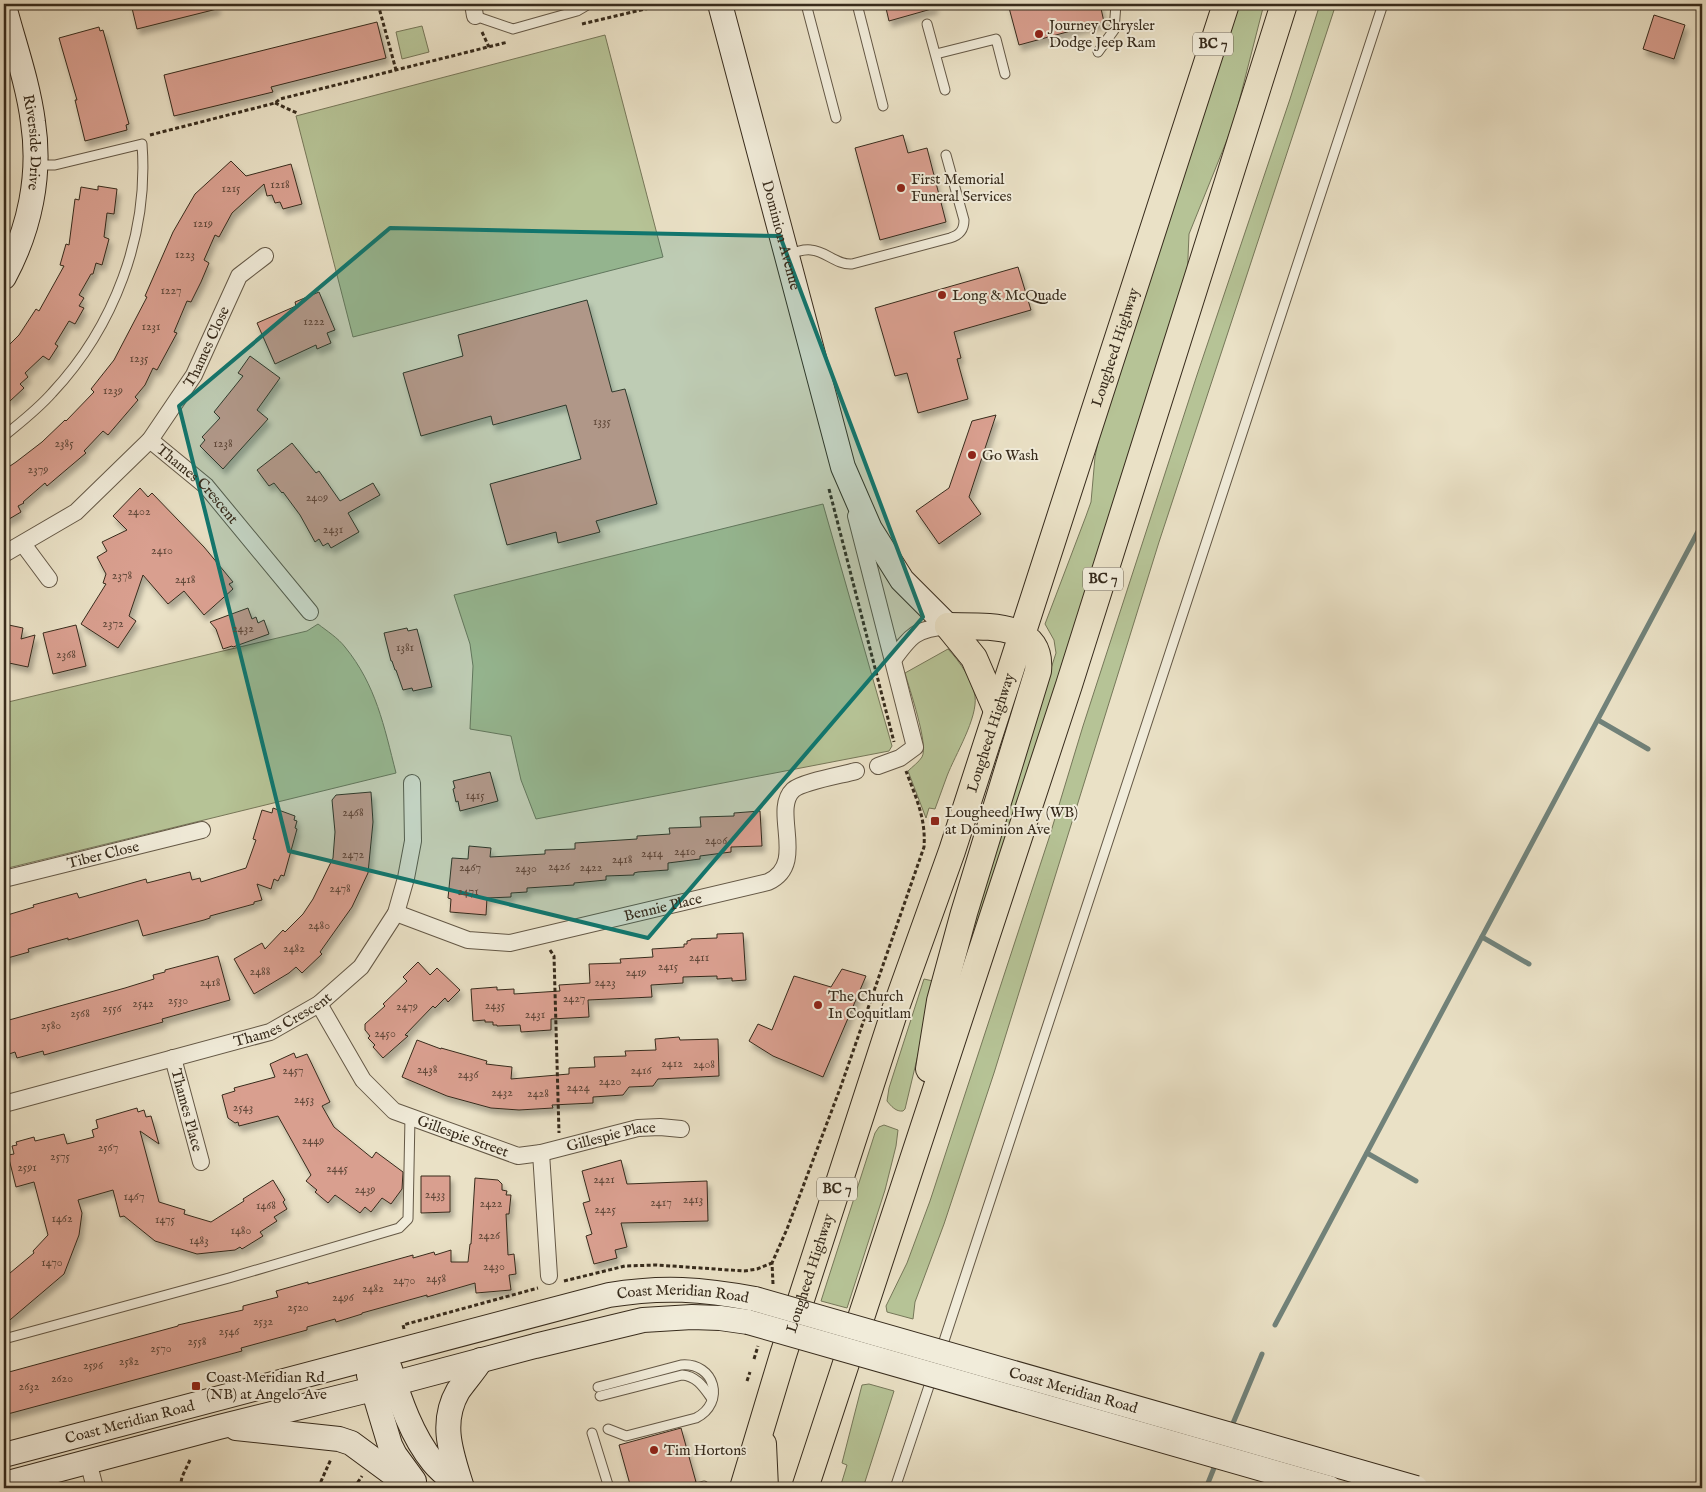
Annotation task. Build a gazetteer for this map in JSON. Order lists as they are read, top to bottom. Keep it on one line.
{"streets":{"main road":["BC 7","Riverside Drive","Dominion Avenue","Lougheed Highway","Coast Meridian Road"],"street":["Thames Close","Thames Crescent","Tiber Close","Bennie Place","Thames Place","Gillespie Street","Gillespie Place"]},"crossings":[["Thames Close","Thames Crescent"],["Thames Crescent","Bennie Place"],["Thames Crescent","Thames Place"],["Thames Crescent","Gillespie Street"],["Gillespie Street","Gillespie Place"]],"places":{"other":["Journey Chrysler Dodge Jeep Ram","First Memorial Funeral Services","Long & McQuade","Go Wash","The Church In Coquitlam","Tim Hortons"],"transit":["Lougheed Hwy (WB) at Dominion Ave","Coast Meridian Rd (NB) at Angelo Ave"]},"house_numbers":["1218","1215","1219","1223","1227","1222","1231","1235","1239","1335","2385","1238","2379","2409","2402","2431","2410","2378","2418","2372","2432","1381","2368","1415","2468","2406","2410","2414","2472","2418","2426","2467","2422","2430","2478","2471","2480","2482","2411","2415","2488","2419","2418","2423","2427","2530","2542","2435","2479","2556","2568","2431","2580","2450","2412","2408","2438","2457","2416","2436","2420","2424","2432","2428","2453","2543","2449","2567","2575","2591","2445","2421","2439","2433","1467","2413","2417","2422","1468","2425","1462","1475","1480","2426","1483","1470","2430","2458","2470","2482","2496","2520","2532","2546","2558","2570","2582","2596","2620","2632"]}
